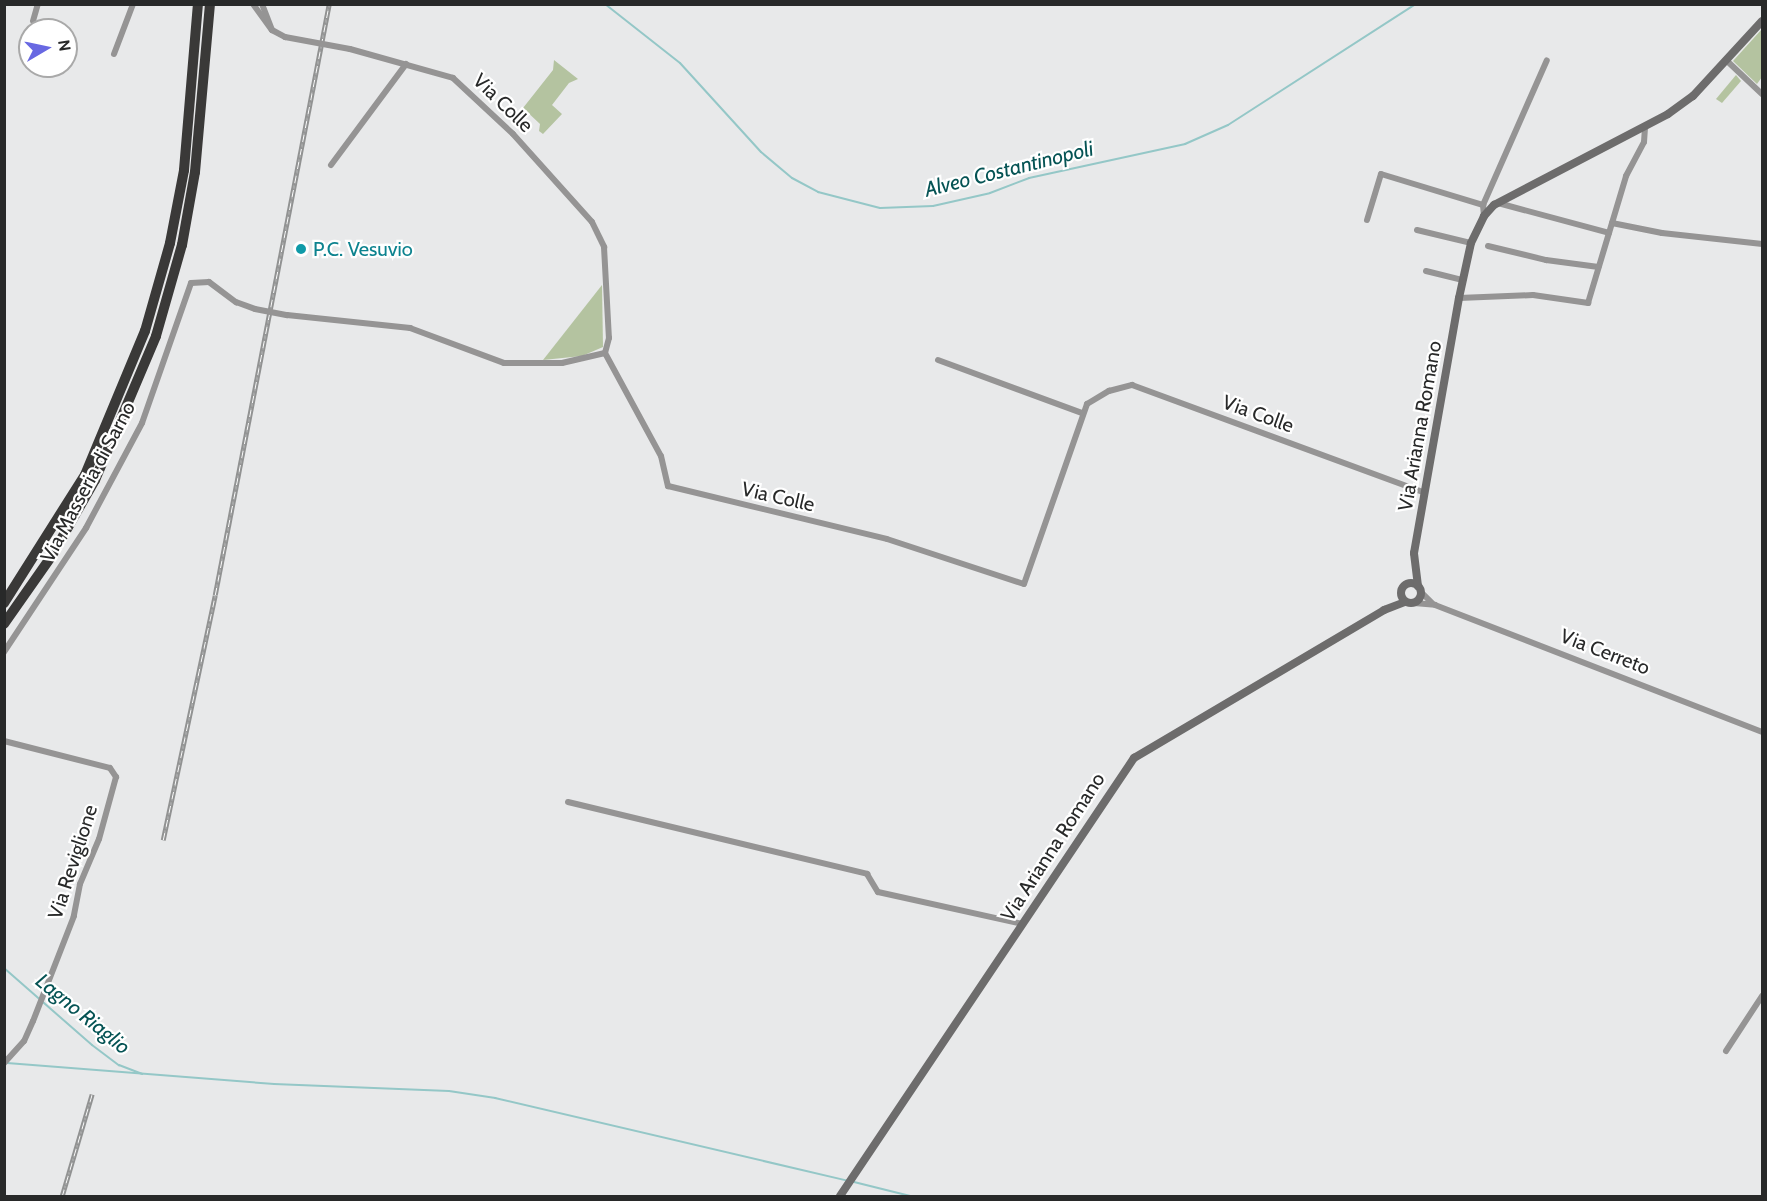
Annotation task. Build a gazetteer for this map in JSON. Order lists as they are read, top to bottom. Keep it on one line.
{"streets":{"street":["Via Colle","Via Arianna Romano","Via Masseria di Sarno","Via Cerreto","Via Reviglione"]},"crossings":[["Via Colle","Via Arianna Romano"],["Via Colle","Via Masseria di Sarno"],["Via Arianna Romano","Via Cerreto"]],"water":["Alveo Costantinopoli","Lagno Riaglio"],"places":["P.C. Vesuvio"],"north":"right"}
